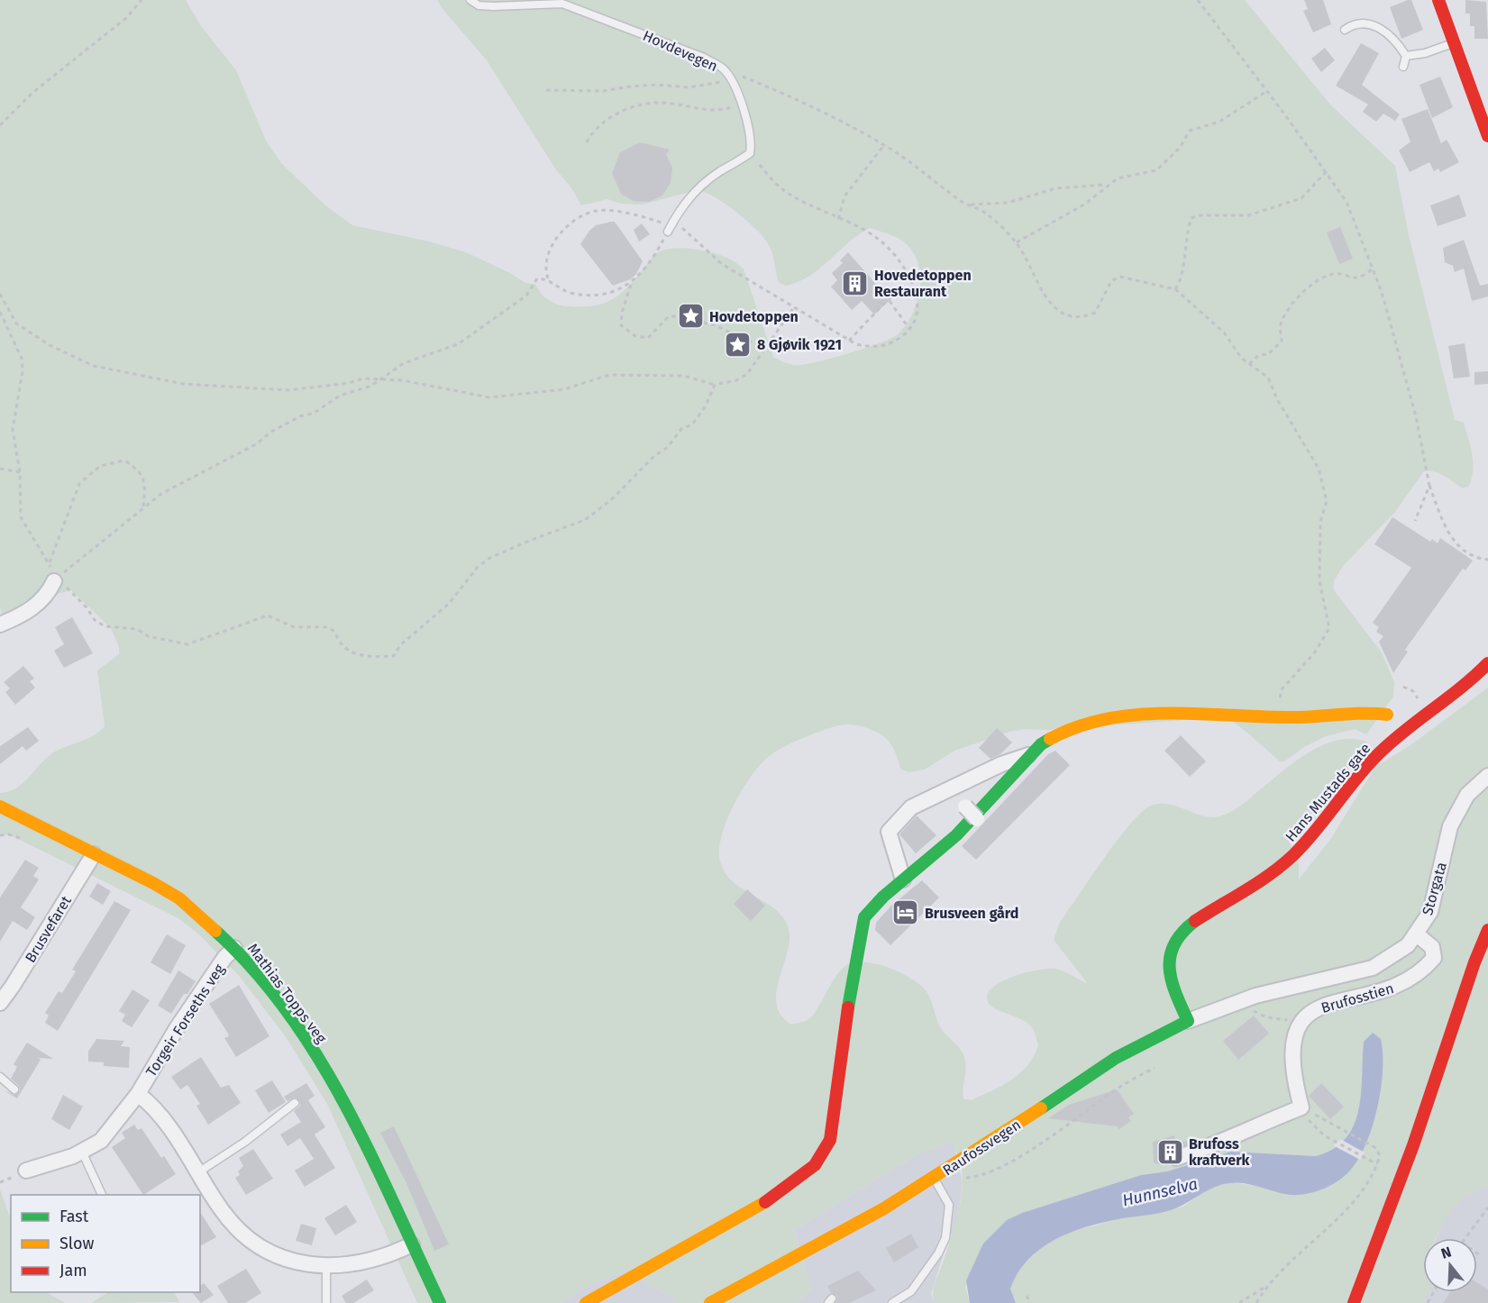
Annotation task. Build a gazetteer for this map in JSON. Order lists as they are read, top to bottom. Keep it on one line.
{"streets":{"main road":["Hans Mustads gate","Mathias Topps veg","Raufossvegen"],"street":["Storgata","Brusvefaret","Brufosstien","Torgeir Forseths veg"],"lane":["Hovdevegen"]},"crossings":[["Hans Mustads gate","Raufossvegen"],["Storgata","Brufosstien"],["Storgata","Raufossvegen"],["Brusvefaret","Mathias Topps veg"],["Mathias Topps veg","Torgeir Forseths veg"]],"water":["Hunnselva"],"places":{"building":["Hovedetoppen Restaurant","Brufoss kraftverk"],"place":["Hovdetoppen","8 Gjøvik 1921"],"hotel":["Brusveen gård"]},"legend":["Fast","Slow","Jam"],"north":"top"}
